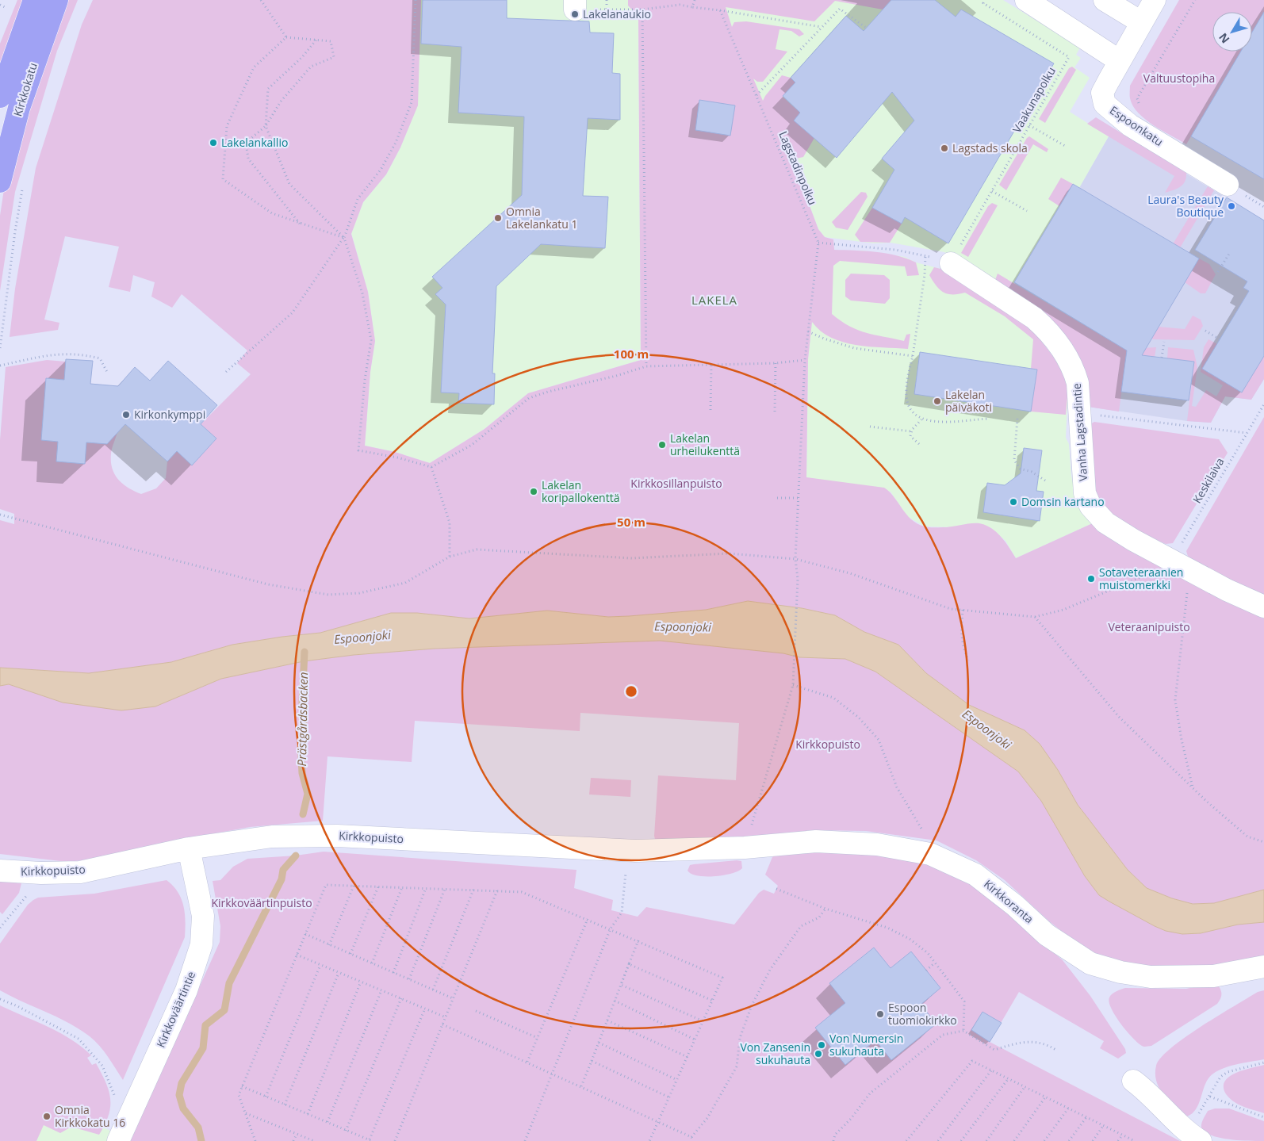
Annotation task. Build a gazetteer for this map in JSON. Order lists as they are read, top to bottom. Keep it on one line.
{"streets":{"main road":["Kirkkokatu"],"street":["Espoonkatu","Vanha Lagstadintie","Kirkkopuisto","Kirkkoranta","Kirkkoväärtintie"],"path":["Vaakunapolku","Lagstadinpolku","Keskilaiva"]},"crossings":[["Vaakunapolku","Vanha Lagstadintie"],["Vanha Lagstadintie","Keskilaiva"],["Kirkkopuisto","Kirkkoranta"],["Kirkkopuisto","Kirkkoväärtintie"]],"districts":["LAKELA"],"water":["Espoonjoki","Prästgårdsbacken"],"parks":["Valtuustopiha","Kirkkosillanpuisto","Veteraanipuisto","Kirkkopuisto","Kirkkoväärtinpuisto"],"places":["Lakelanaukio","Lakelankallio","Lagstads skola","Laura's Beauty Boutique","Omnia Lakelankatu 1","Lakelan päiväkoti","Kirkonkymppi","Lakelan urheilukenttä","Lakelan koripallokenttä","Domsin kartano","Sotaveteraanien muistomerkki","Espoon tuomiokirkko","Von Numersin sukuhauta","Von Zansenin sukuhauta","Omnia Kirkkokatu 16"],"north":"bottom left","rings":["100 m","50 m"]}
